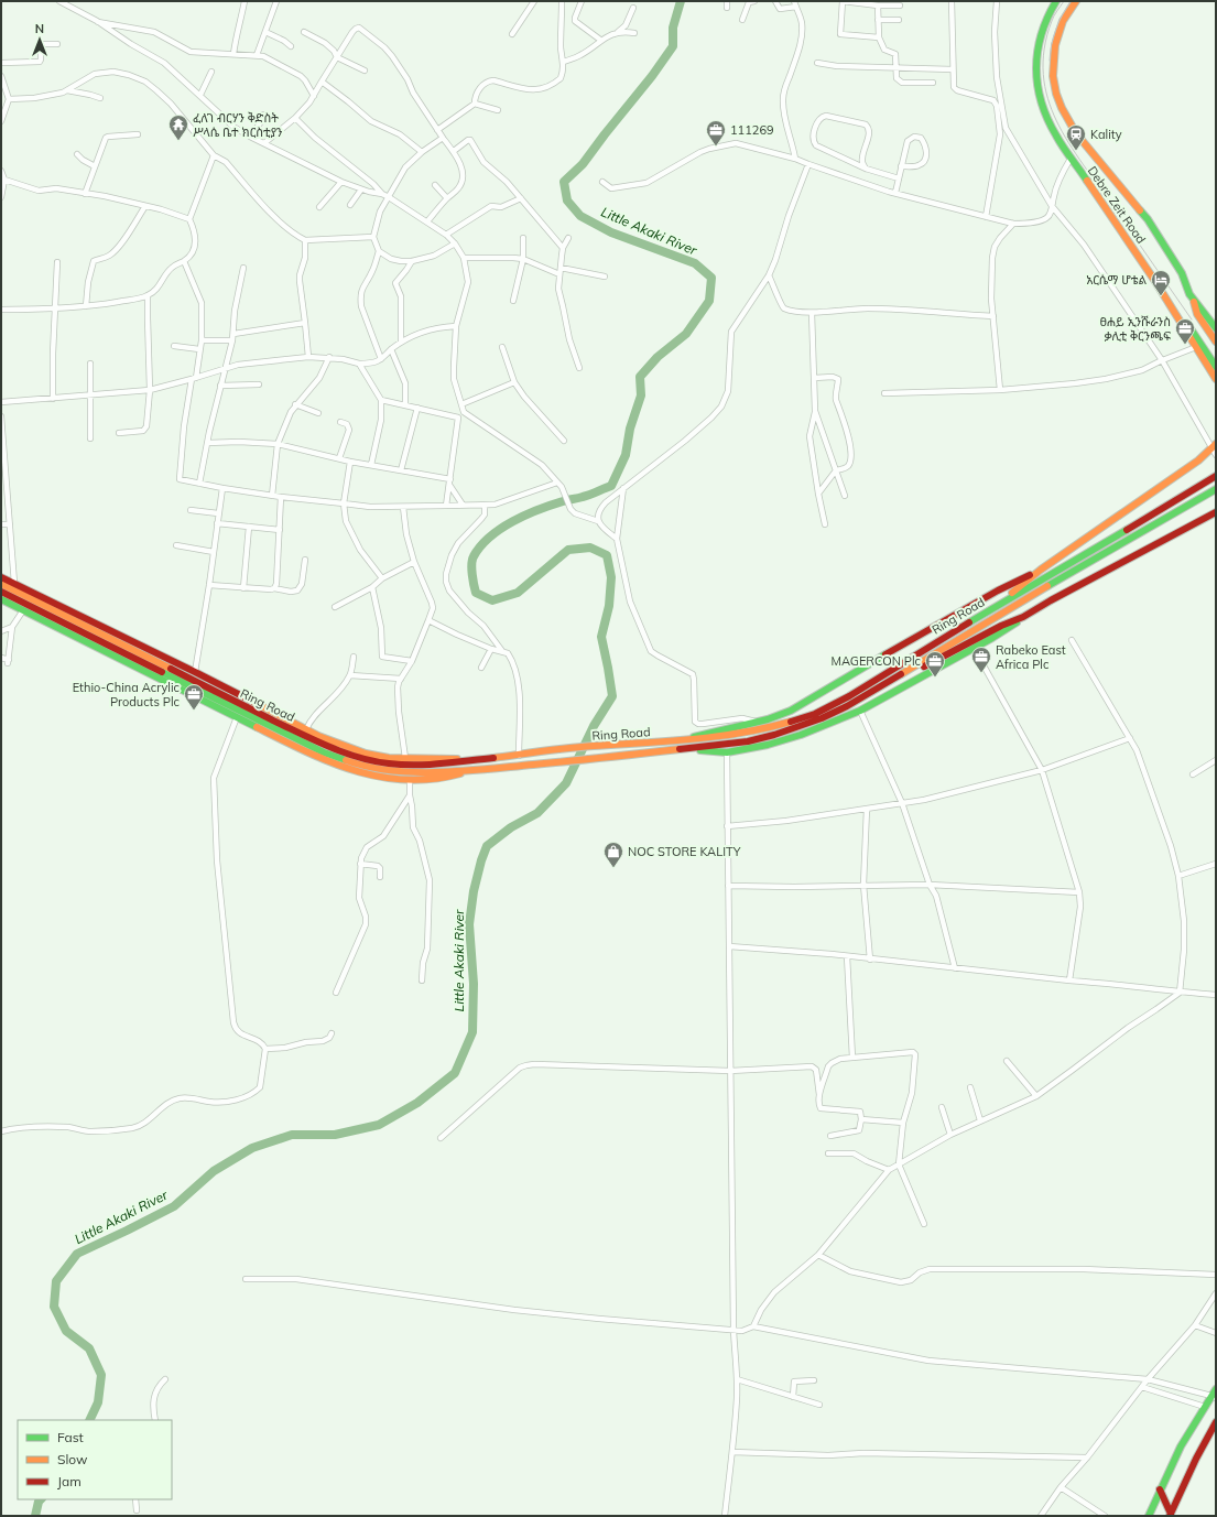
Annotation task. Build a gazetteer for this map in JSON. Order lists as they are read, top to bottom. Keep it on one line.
{"streets":{"main road":["Debre Zeit Road","Ring Road"]},"water":["Little Akaki River"],"places":{"temple":["ፈለገ ብርሃን ቅድስት ሥላሴ ቤተ ክርስቲያን"],"office":["111269","ፀሐይ ኢንሹራንስ ቃሊቲ ቅርንጫፍ","Rabeko East Africa Plc","MAGERCON Plc","Ethio-China Acrylic Products Plc"],"station":["Kality"],"hotel":["አርሴማ ሆቴል"],"shop":["NOC STORE KALITY"]},"legend":["Fast","Slow","Jam"],"north":"top"}
